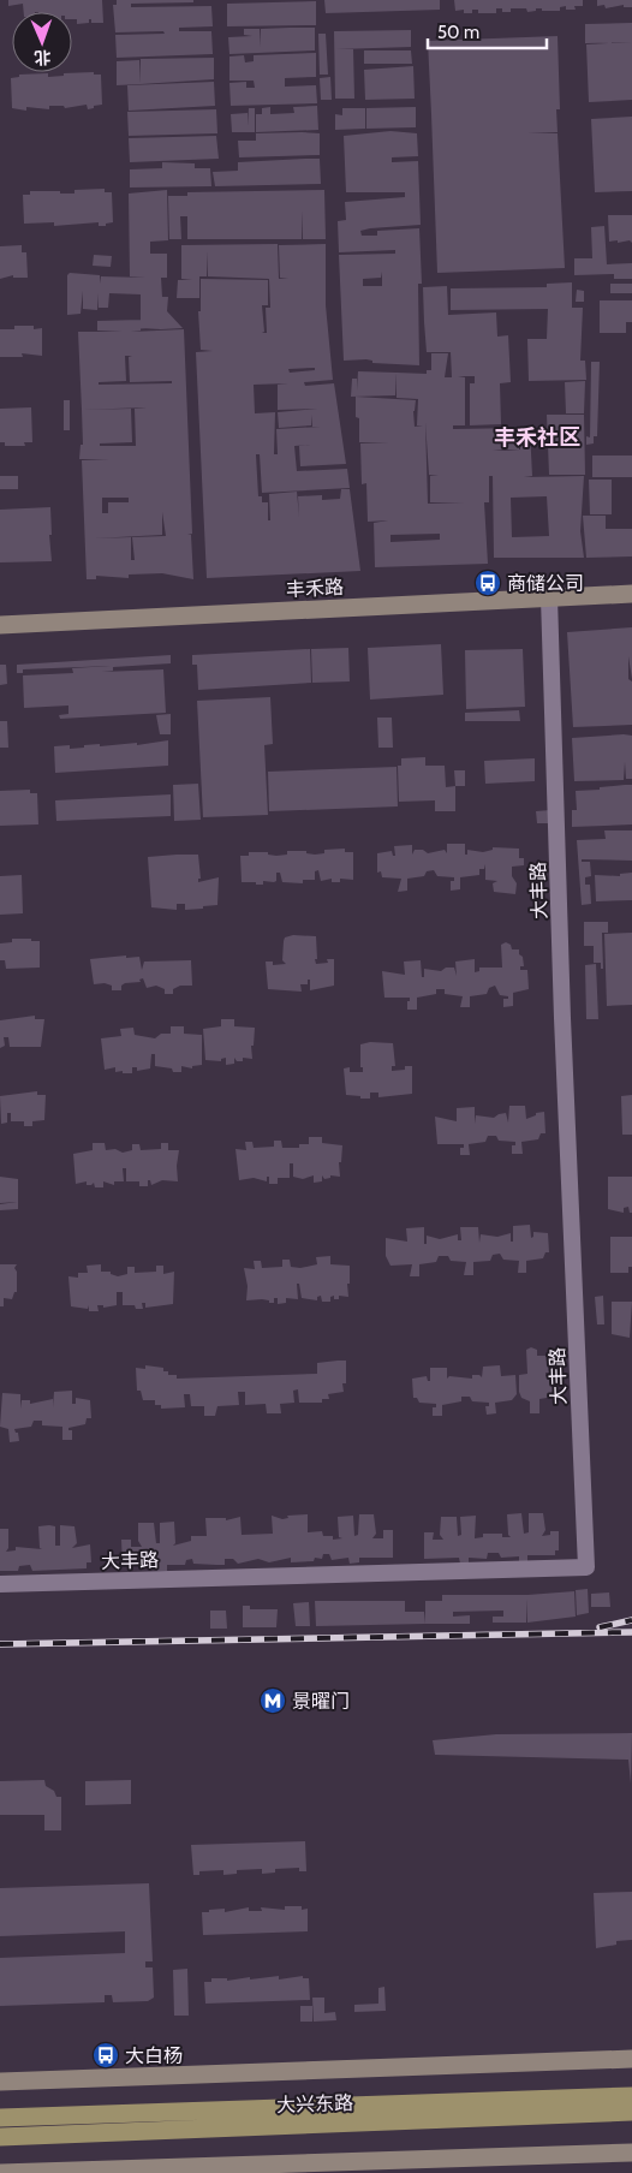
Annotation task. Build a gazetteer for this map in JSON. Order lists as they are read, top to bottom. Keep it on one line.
{"streets":{"main road":["丰禾路","大兴东路"],"street":["大丰路"]},"crossings":[["丰禾路","大丰路"]],"districts":["丰禾社区"],"places":{"bus stop":["商储公司","大白杨"],"metro station":["景曜门"]},"scale_bar":"50 m","north":"bottom"}
